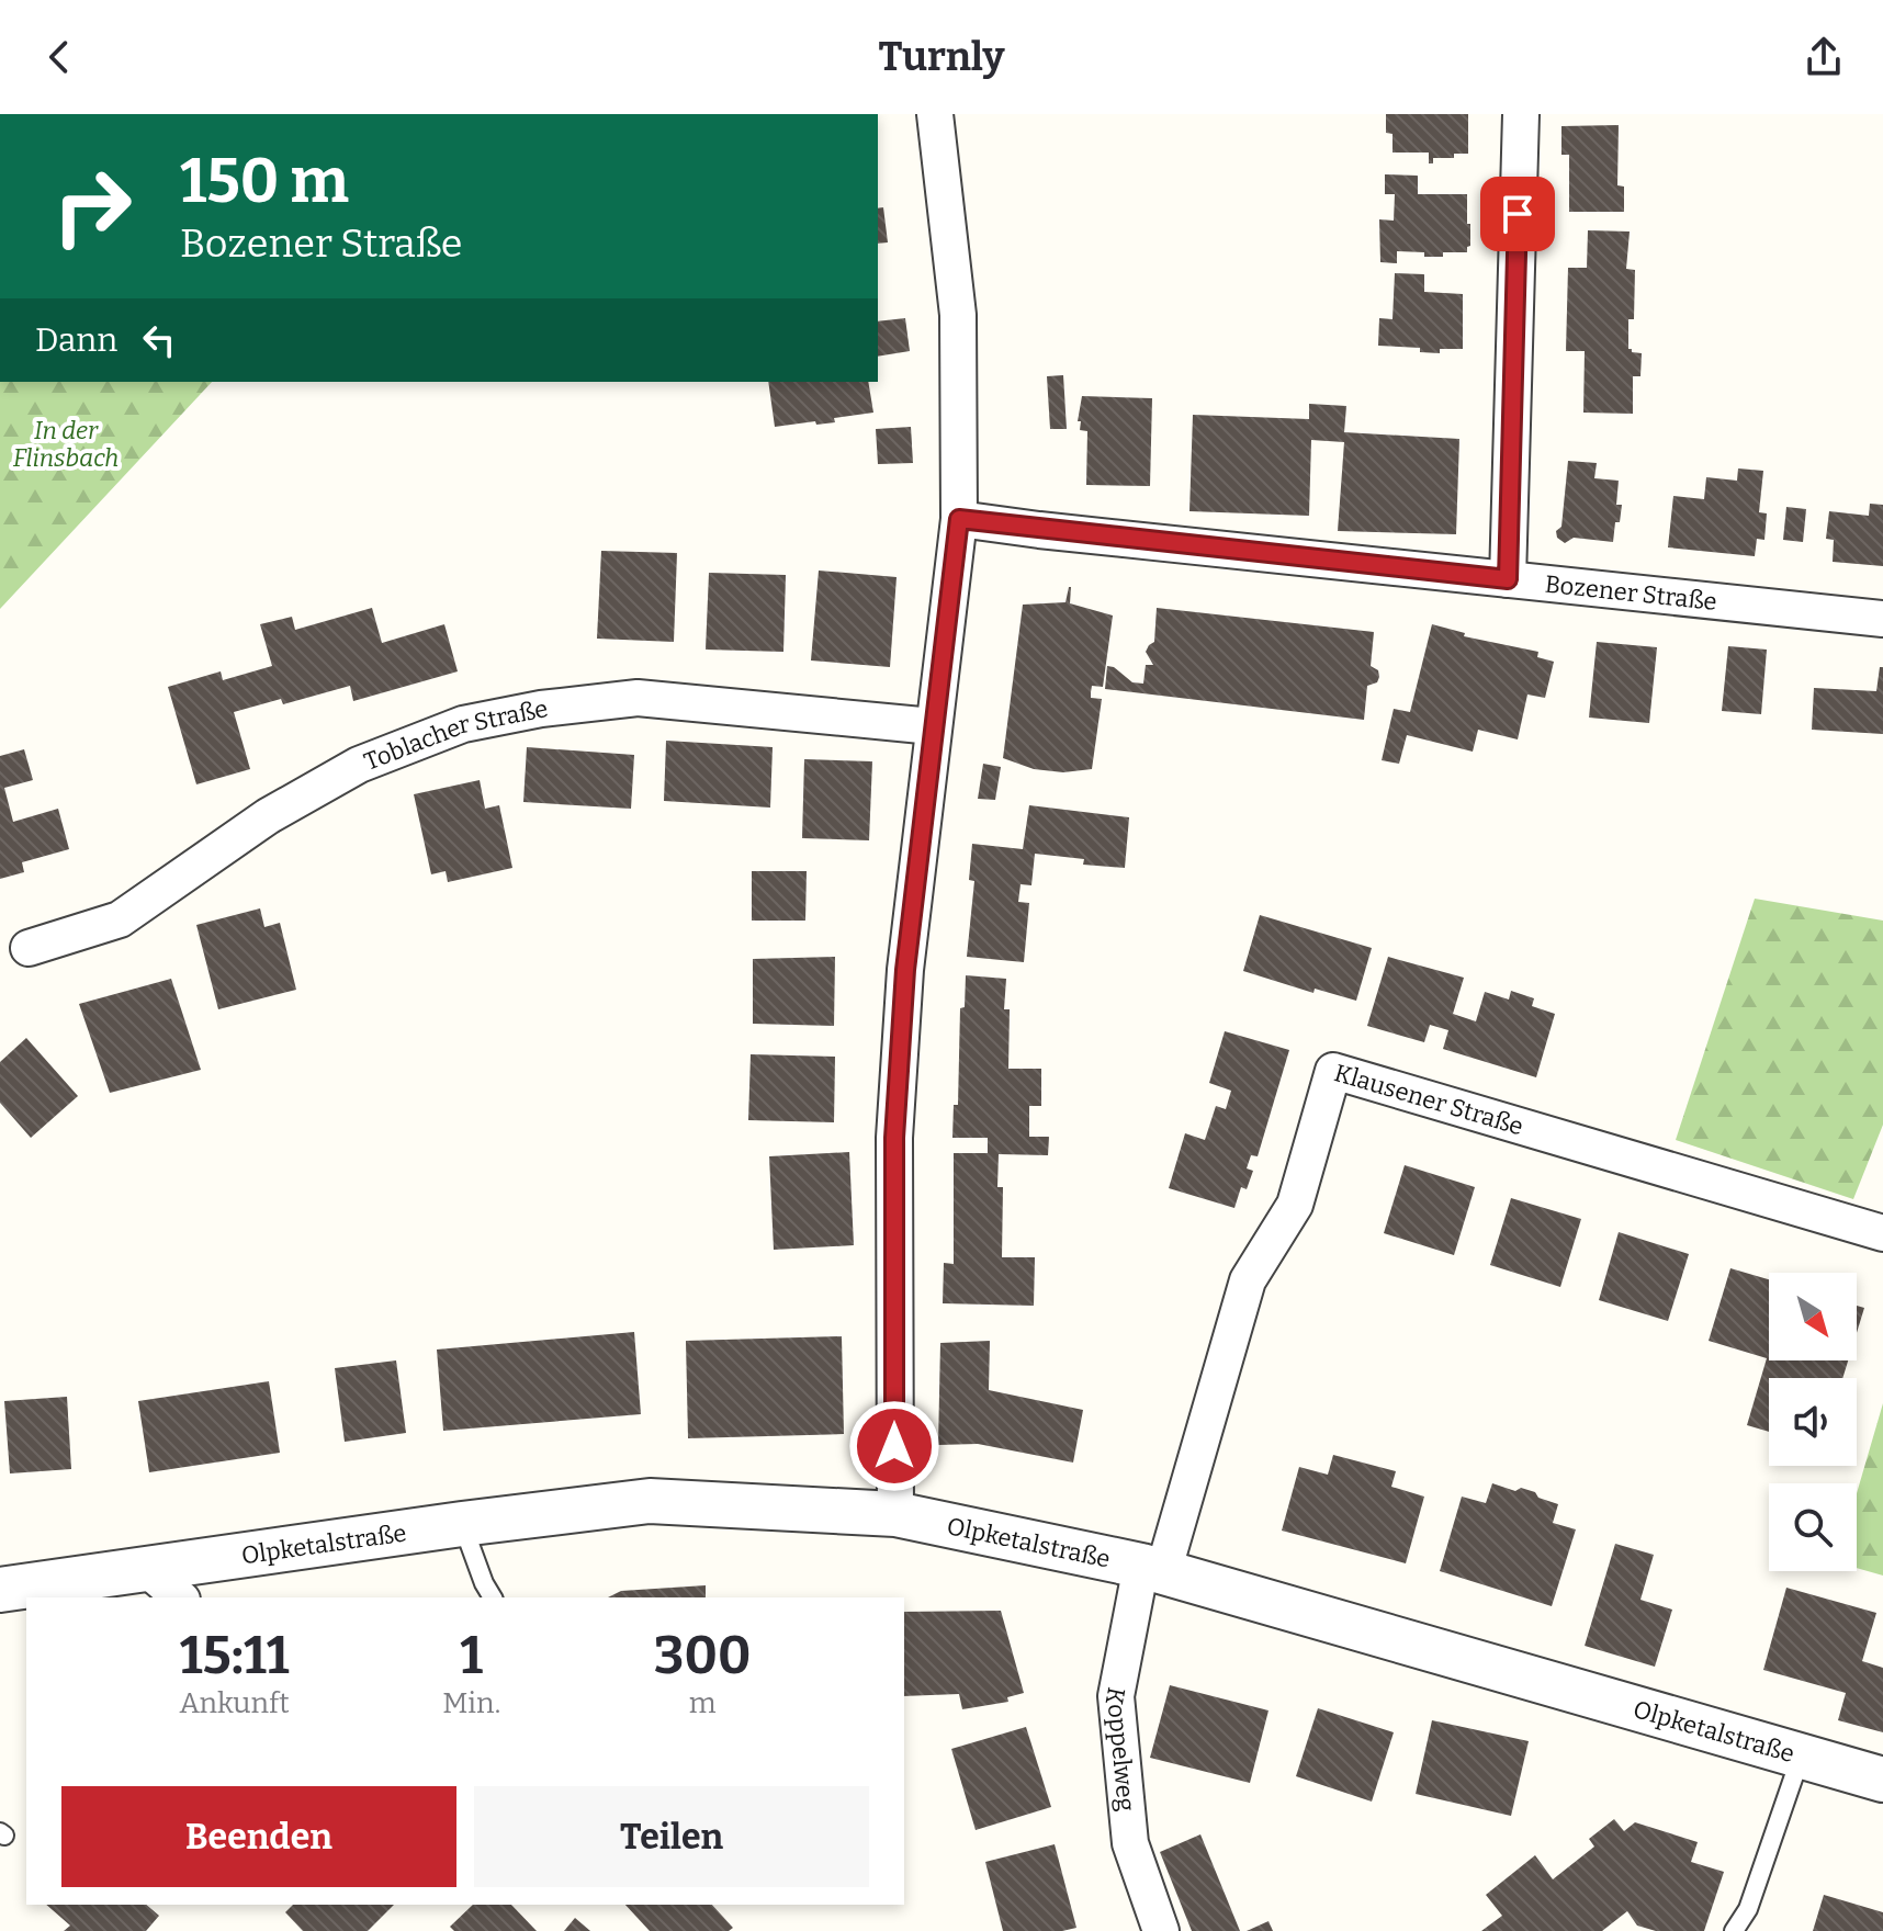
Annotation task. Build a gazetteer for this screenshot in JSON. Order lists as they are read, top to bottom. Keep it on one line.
{"streets":{"street":["Bozener Straße","Toblacher Straße","Klausener Straße","Olpketalstraße","Koppelweg"]},"crossings":[["Klausener Straße","Olpketalstraße"],["Klausener Straße","Koppelweg"],["Olpketalstraße","Koppelweg"]],"parks":["In der Flinsbach"],"north":"bottom right","page":{"header":"Turnly","turn":["150 m","Bozener Straße"],"then":"Dann","eta":["15:11","Ankunft","1","Min.","300","m"],"buttons":["Beenden","Teilen"]}}
